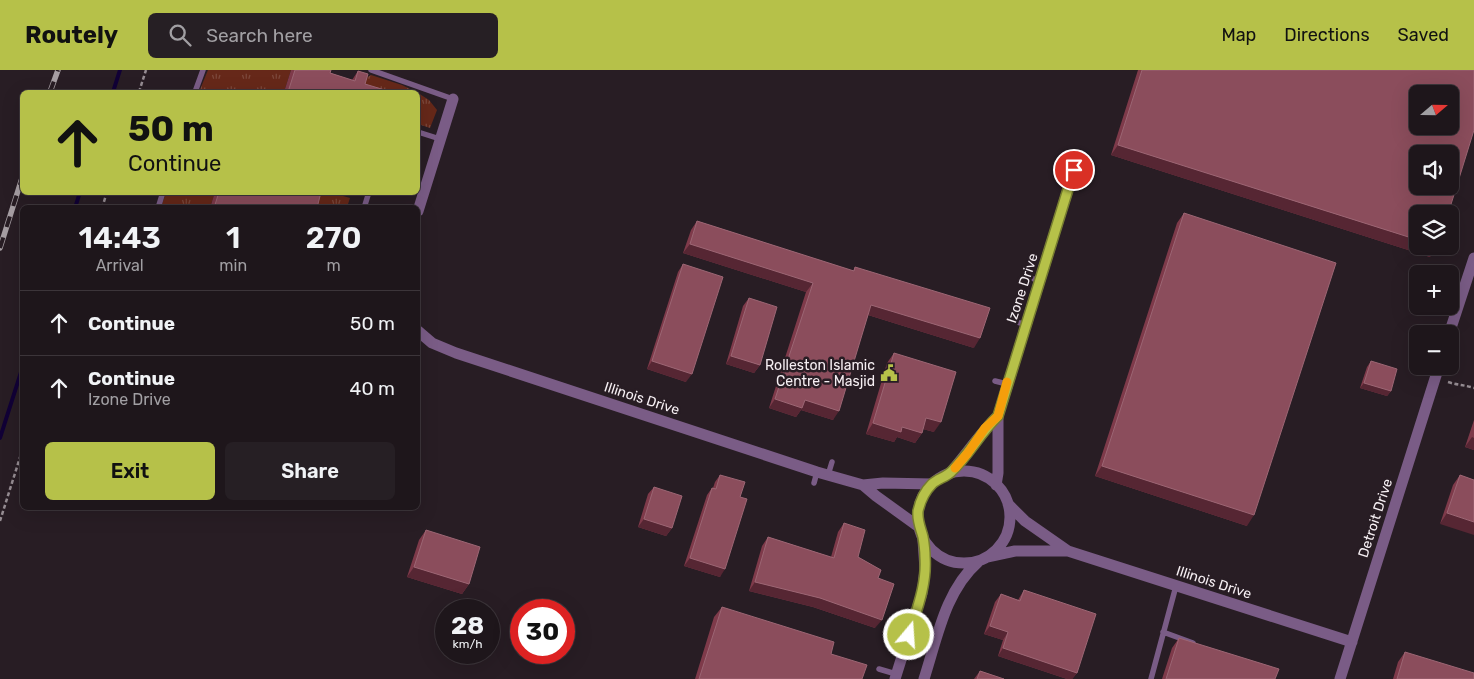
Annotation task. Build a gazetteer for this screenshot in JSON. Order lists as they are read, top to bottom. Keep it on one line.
{"streets":{"street":["Izone Drive","Illinois Drive","Detroit Drive"]},"crossings":[["Izone Drive","Illinois Drive"],["Illinois Drive","Detroit Drive"]],"places":{"public building":["Rolleston Islamic Centre - Masjid"]},"north":"right","page":{"header":"Routely","search":"Search here","nav":["Map","Directions","Saved"],"map_buttons":["+","−"],"turn":["50 m","Continue"],"eta":["14:43","Arrival","1","min","270","m"],"list":[{"name":"Continue","value":"50 m"},{"name":"Continue","note":"Izone Drive","value":"40 m"}],"buttons":["Exit","Share"],"speed":"28 km/h","limit":"30"}}
